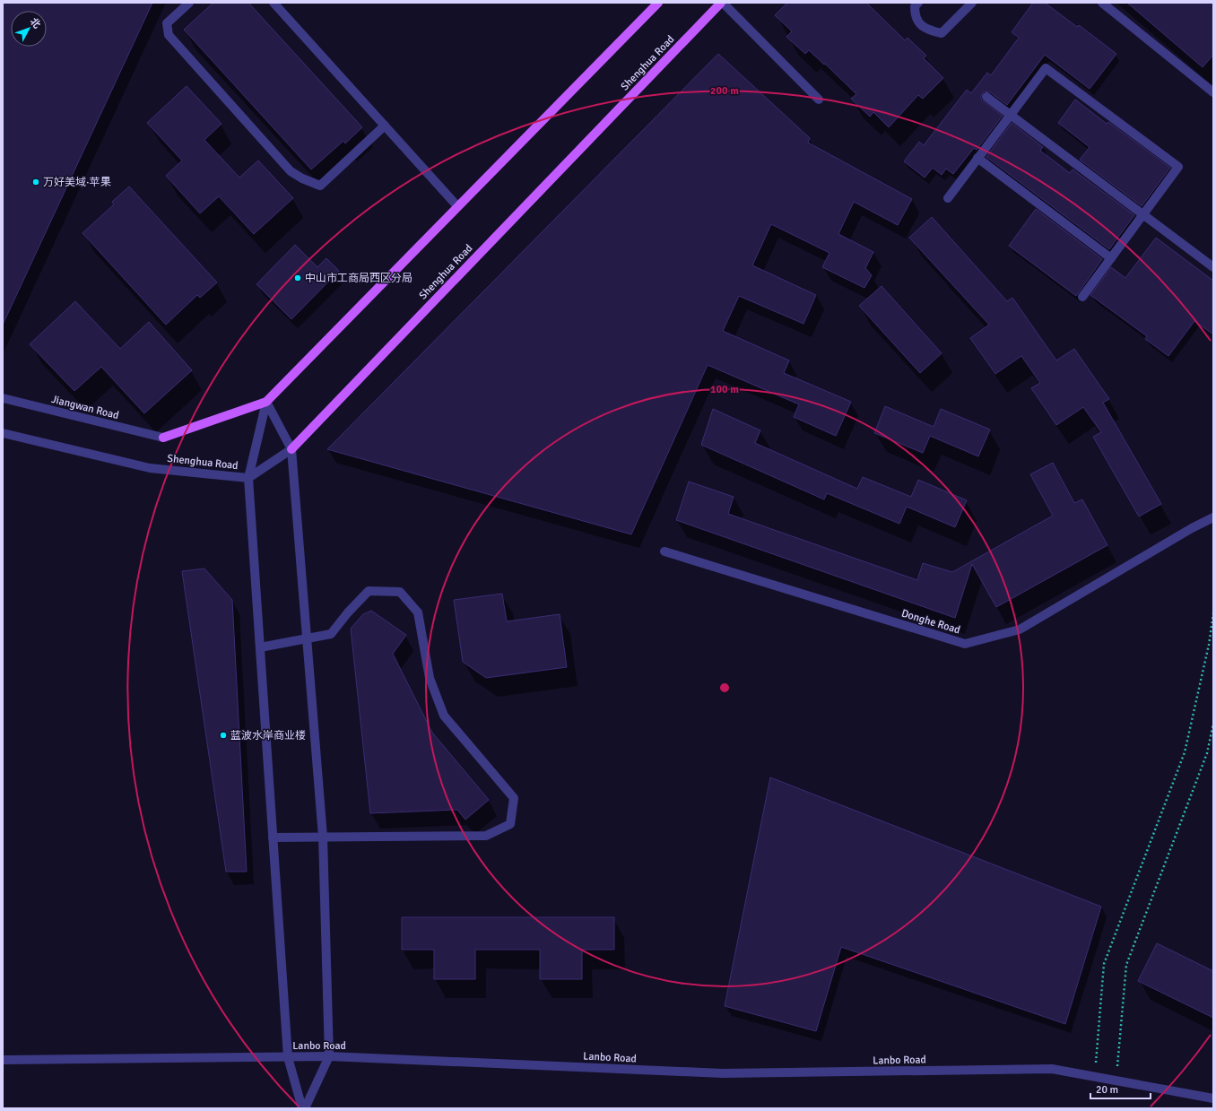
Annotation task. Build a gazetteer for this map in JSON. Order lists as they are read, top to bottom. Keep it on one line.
{"streets":{"main road":["Shenghua Road"],"street":["Jiangwan Road","Donghe Road","Lanbo Road"]},"crossings":[["Shenghua Road","Jiangwan Road"]],"places":["万好美域·苹果","中山市工商局西区分局","蓝波水岸商业楼"],"scale_bar":"20 m","north":"top right","rings":["200 m","100 m"]}
